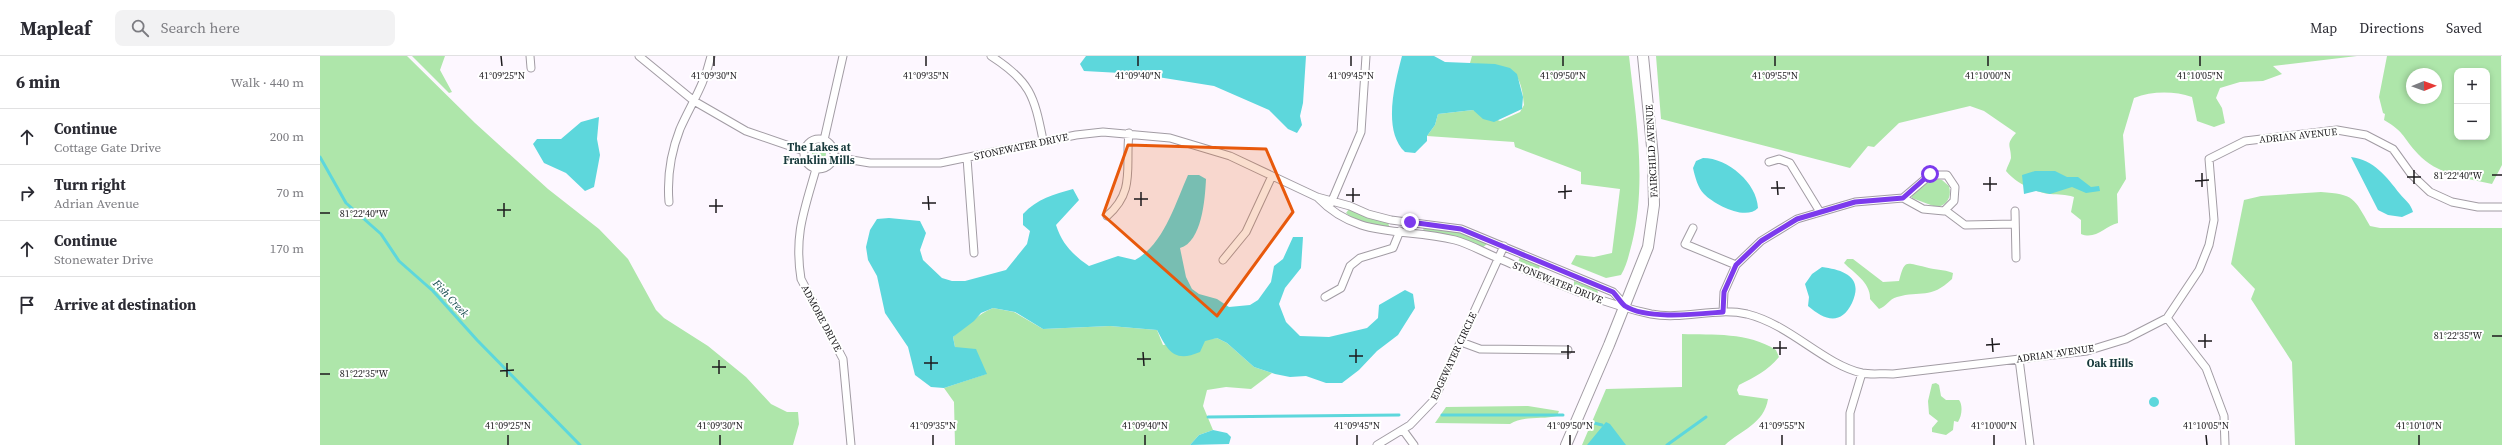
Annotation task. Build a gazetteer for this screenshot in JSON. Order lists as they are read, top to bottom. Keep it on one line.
{"streets":{"main road":["FAIRCHILD AVENUE"],"street":["ADRIAN AVENUE","STONEWATER DRIVE","ADMORE DRIVE","EDGEWATER CIRCLE"]},"crossings":[["ADRIAN AVENUE","STONEWATER DRIVE"],["ADRIAN AVENUE","FAIRCHILD AVENUE"],["STONEWATER DRIVE","FAIRCHILD AVENUE"],["STONEWATER DRIVE","ADMORE DRIVE"],["STONEWATER DRIVE","EDGEWATER CIRCLE"]],"districts":["The Lakes at Franklin Mills","Oak Hills"],"water":["Fish Creek"],"north":"right","page":{"header":"Mapleaf","search":"Search here","nav":["Map","Directions","Saved"],"heading":["6 min","Walk · 440 m"],"map_buttons":["+","−"],"list":[["Continue","Cottage Gate Drive","200 m"],["Turn right","Adrian Avenue","70 m"],["Continue","Stonewater Drive","170 m"],"Arrive at destination"]},"coordinates":["41°09'25\"N","41°09'30\"N","41°09'35\"N","41°09'40\"N","41°09'45\"N","41°09'50\"N","41°09'55\"N","41°10'00\"N","41°10'05\"N","81°22'40\"W","81°22'35\"W","41°10'10\"N"]}
